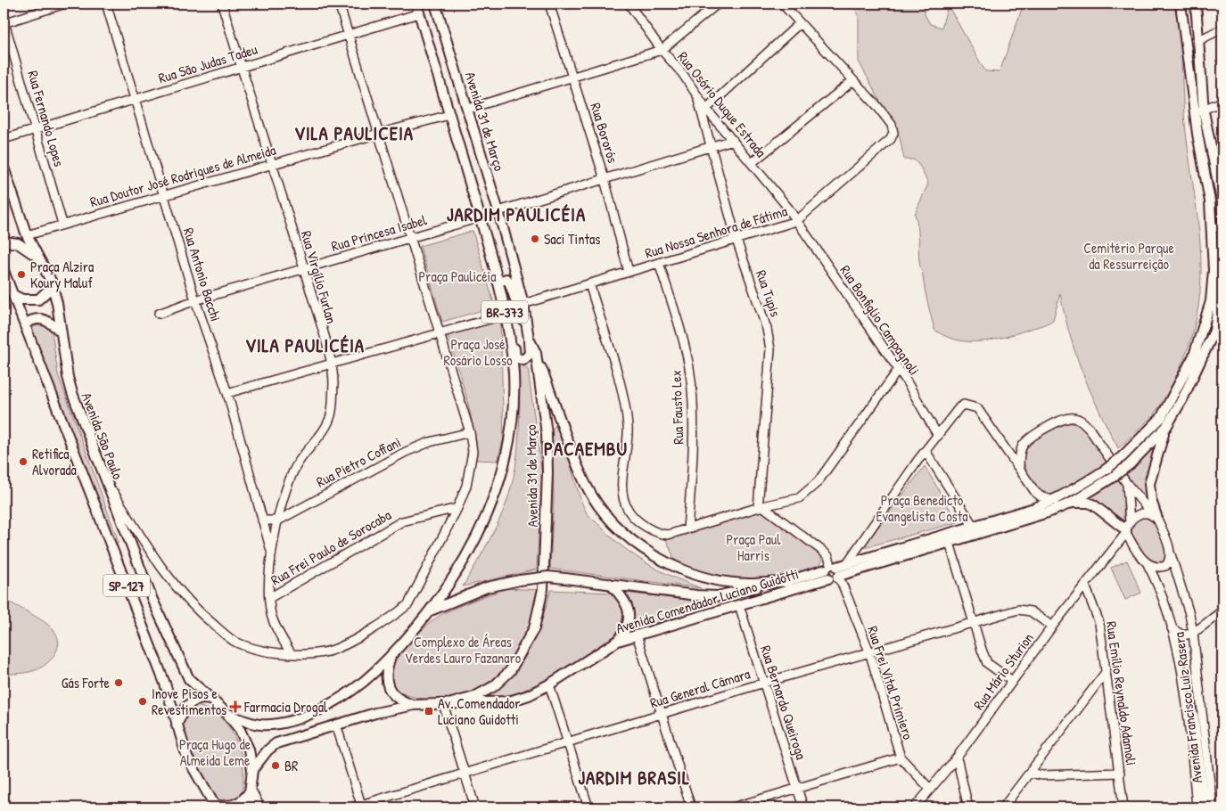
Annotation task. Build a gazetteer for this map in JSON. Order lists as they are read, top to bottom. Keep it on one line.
{"streets":{"main road":["Avenida 31 de Março","BR-373","Avenida São Paulo","SP-127","Avenida Comendador Luciano Guidotti"],"street":["Rua São Judas Tadeu","Rua Osório Duque Estrada","Rua Fernando Lopes","Rua Bororós","Rua Doutor José Rodrigues de Almeida","Rua Nossa Senhora de Fátima","Rua Princesa Isabel","Rua Antonio Bacchi","Rua Virgílio Furlan","Rua Tupis","Rua Bonfiglio Campagnoli","Rua Fausto Lex","Rua Pietro Coffani","Rua Frei Paulo de Sorocaba","Rua Mário Sturion","Rua Frei Vital Primiero","Rua General Câmara","Rua Emílio Reynaldo Adamoli","Rua Bernardo Queiroga","Avenida Francisco Luiz Rasera"]},"crossings":[["Rua São Judas Tadeu","Rua Fernando Lopes"],["Rua São Judas Tadeu","Avenida 31 de Março"],["Rua São Judas Tadeu","Rua Antonio Bacchi"],["Rua São Judas Tadeu","Rua Virgílio Furlan"],["Rua Osório Duque Estrada","Rua Nossa Senhora de Fátima"],["Rua Osório Duque Estrada","Rua Tupis"],["Rua Osório Duque Estrada","Rua Bonfiglio Campagnoli"],["Rua Fernando Lopes","Rua Doutor José Rodrigues de Almeida"],["Avenida 31 de Março","Rua Doutor José Rodrigues de Almeida"],["Avenida 31 de Março","Rua Nossa Senhora de Fátima"],["Avenida 31 de Março","Rua Princesa Isabel"],["Avenida 31 de Março","Avenida Comendador Luciano Guidotti"],["Rua Bororós","Rua Nossa Senhora de Fátima"],["Rua Doutor José Rodrigues de Almeida","Rua Antonio Bacchi"],["Rua Doutor José Rodrigues de Almeida","Rua Virgílio Furlan"],["Rua Doutor José Rodrigues de Almeida","Avenida São Paulo"],["Rua Nossa Senhora de Fátima","Rua Tupis"],["Rua Nossa Senhora de Fátima","Rua Bonfiglio Campagnoli"],["Rua Nossa Senhora de Fátima","Rua Fausto Lex"],["Rua Princesa Isabel","Rua Antonio Bacchi"],["Rua Princesa Isabel","Rua Virgílio Furlan"],["Rua Antonio Bacchi","Rua Virgílio Furlan"],["Rua Antonio Bacchi","Rua Pietro Coffani"],["Rua Virgílio Furlan","Rua Pietro Coffani"],["Rua Virgílio Furlan","Rua Frei Paulo de Sorocaba"],["Rua Tupis","Rua Frei Vital Primiero"],["Avenida São Paulo","SP-127"],["SP-127","Avenida Comendador Luciano Guidotti"],["Avenida Comendador Luciano Guidotti","Rua Frei Vital Primiero"],["Avenida Comendador Luciano Guidotti","Rua Bernardo Queiroga"],["Rua Mário Sturion","Rua Frei Vital Primiero"],["Rua Mário Sturion","Rua General Câmara"],["Rua Mário Sturion","Rua Emílio Reynaldo Adamoli"],["Rua Mário Sturion","Avenida Francisco Luiz Rasera"],["Rua Frei Vital Primiero","Rua General Câmara"],["Rua General Câmara","Rua Bernardo Queiroga"]],"districts":["VILA PAULICEIA","JARDIM PAULICÉIA","VILA PAULICÉIA","PACAEMBU","JARDIM BRASIL"],"parks":["Cemitério Parque da Ressurreição","Praça Paulicéia","Praça José Rosário Losso","Praça Benedicto Evangelista Costa","Praça Paul Harris","Complexo de Áreas Verdes Lauro Fazanaro","Praça Hugo de Almeida Leme"],"places":{"other":["Saci Tintas","Praça Alzira Koury Maluf","Retifica Alvorada","Gás Forte","Inove Pisos e Revestimentos","BR"],"health":["Farmacia Drogal"],"transit":["Av. Comendador Luciano Guidotti"]}}
